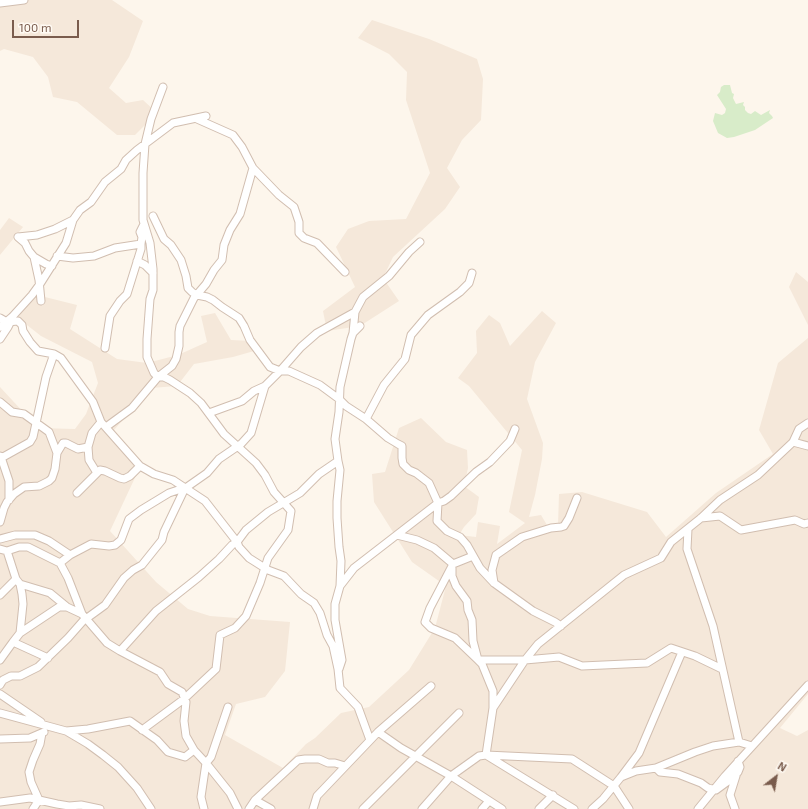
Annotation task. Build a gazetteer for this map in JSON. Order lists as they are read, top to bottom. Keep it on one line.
{"scale_bar":"100 m","north":"top right"}
